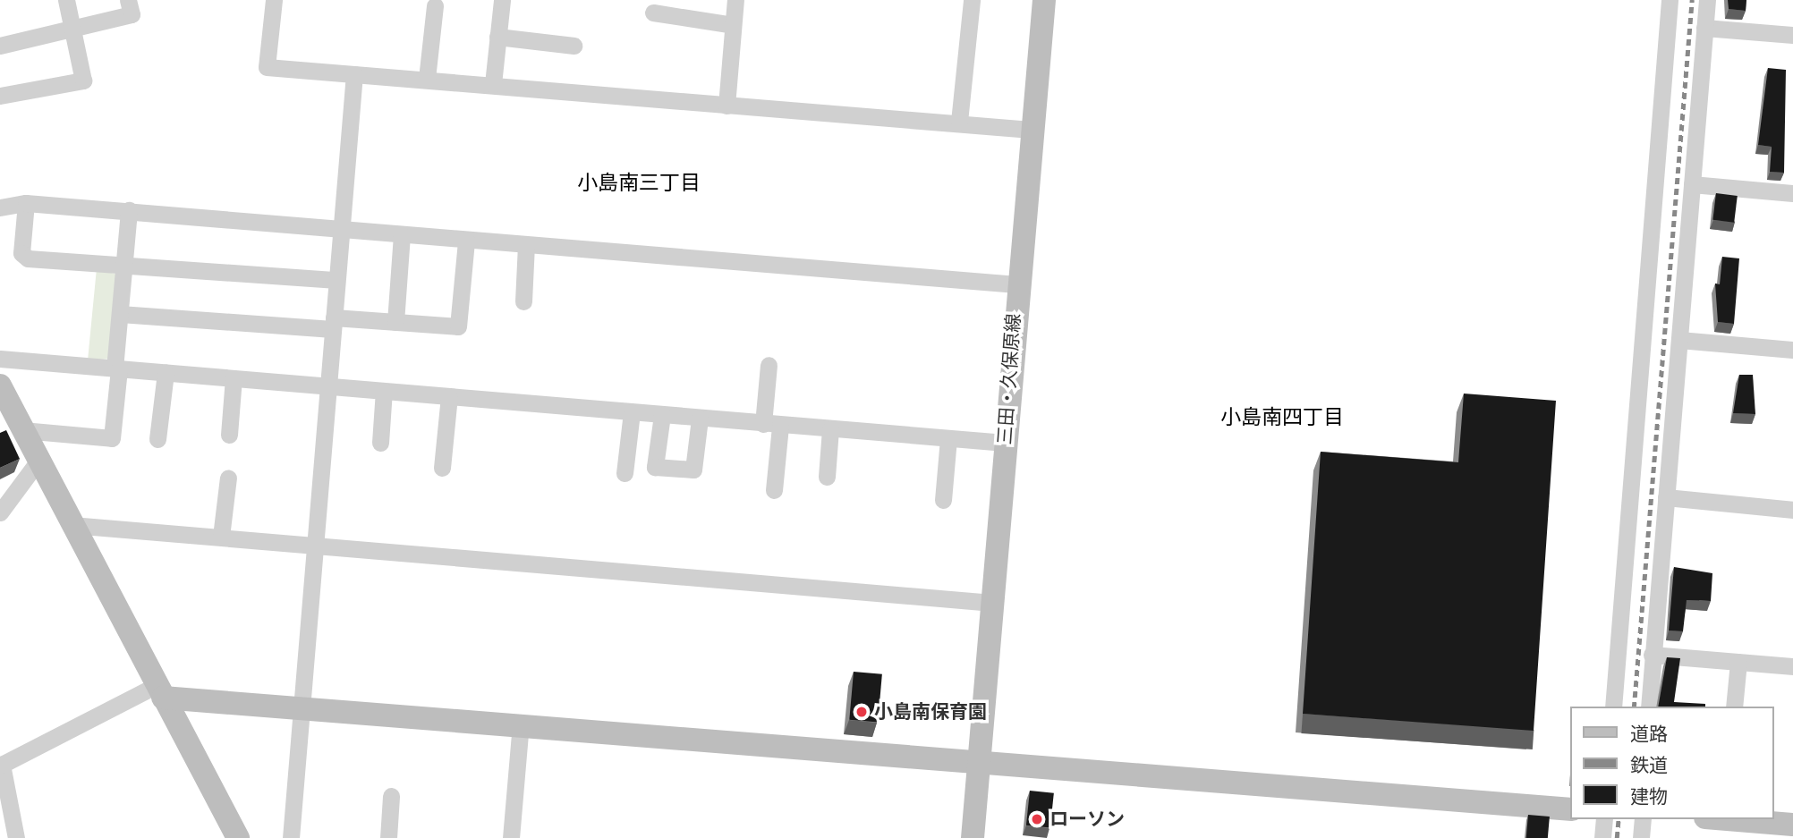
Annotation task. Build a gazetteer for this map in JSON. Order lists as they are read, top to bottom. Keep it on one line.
{"streets":{"street":["三田・久保原線"]},"districts":["小島南三丁目","小島南四丁目"],"places":["小島南保育園","ローソン"],"legend":["道路","鉄道","建物"]}
